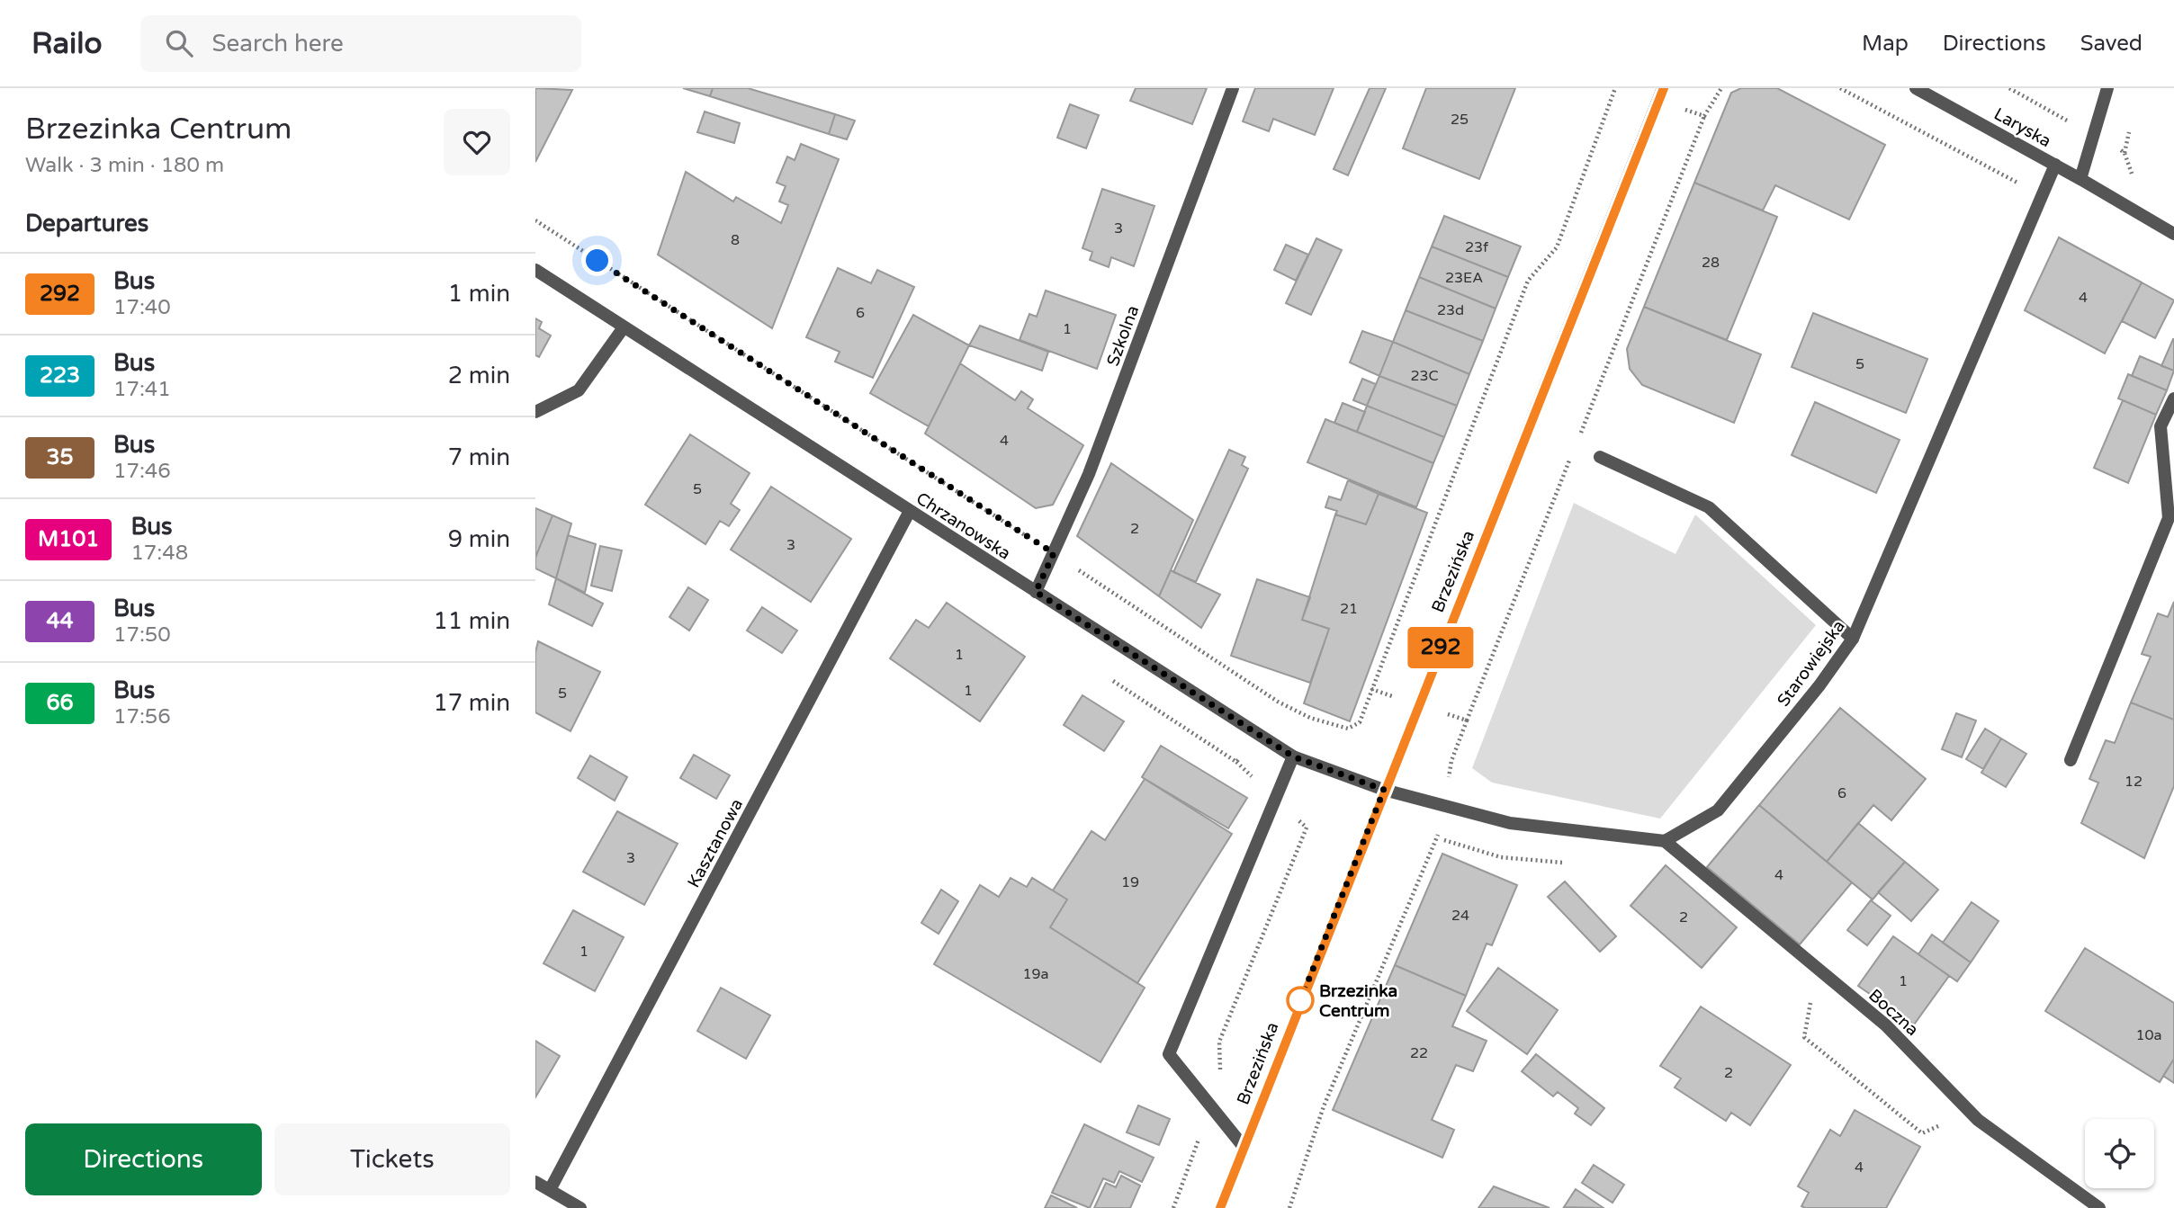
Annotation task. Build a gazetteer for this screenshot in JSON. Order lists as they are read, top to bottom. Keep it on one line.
{"streets":{"main road":["Brzezińska"],"street":["Laryska","Szkolna","Chrzanowska","Starowiejska","Kasztanowa","Boczna"]},"crossings":[["Laryska","Starowiejska"],["Szkolna","Chrzanowska"],["Chrzanowska","Brzezińska"],["Chrzanowska","Kasztanowa"],["Starowiejska","Boczna"]],"places":["Brzezinka Centrum"],"lines":["bus line 292"],"house_numbers":["25","3","8","23f","28","23EA","4","23d","6","1","5","23C","4","5","2","3","21","1","1","5","12","6","3","4","19","24","2","1","19a","1","10a","22","2","4"],"page":{"header":"Railo","search":"Search here","nav":["Map","Directions","Saved"],"heading":[["Brzezinka Centrum","Walk · 3 min · 180 m"],"Departures"],"on_map":"292","list":[{"mark":"292","name":"Bus","note":"17:40","value":"1 min"},{"mark":"223","name":"Bus","note":"17:41","value":"2 min"},{"mark":"35","name":"Bus","note":"17:46","value":"7 min"},{"mark":"M101","name":"Bus","note":"17:48","value":"9 min"},{"mark":"44","name":"Bus","note":"17:50","value":"11 min"},{"mark":"66","name":"Bus","note":"17:56","value":"17 min"}],"buttons":["Directions","Tickets"]}}
